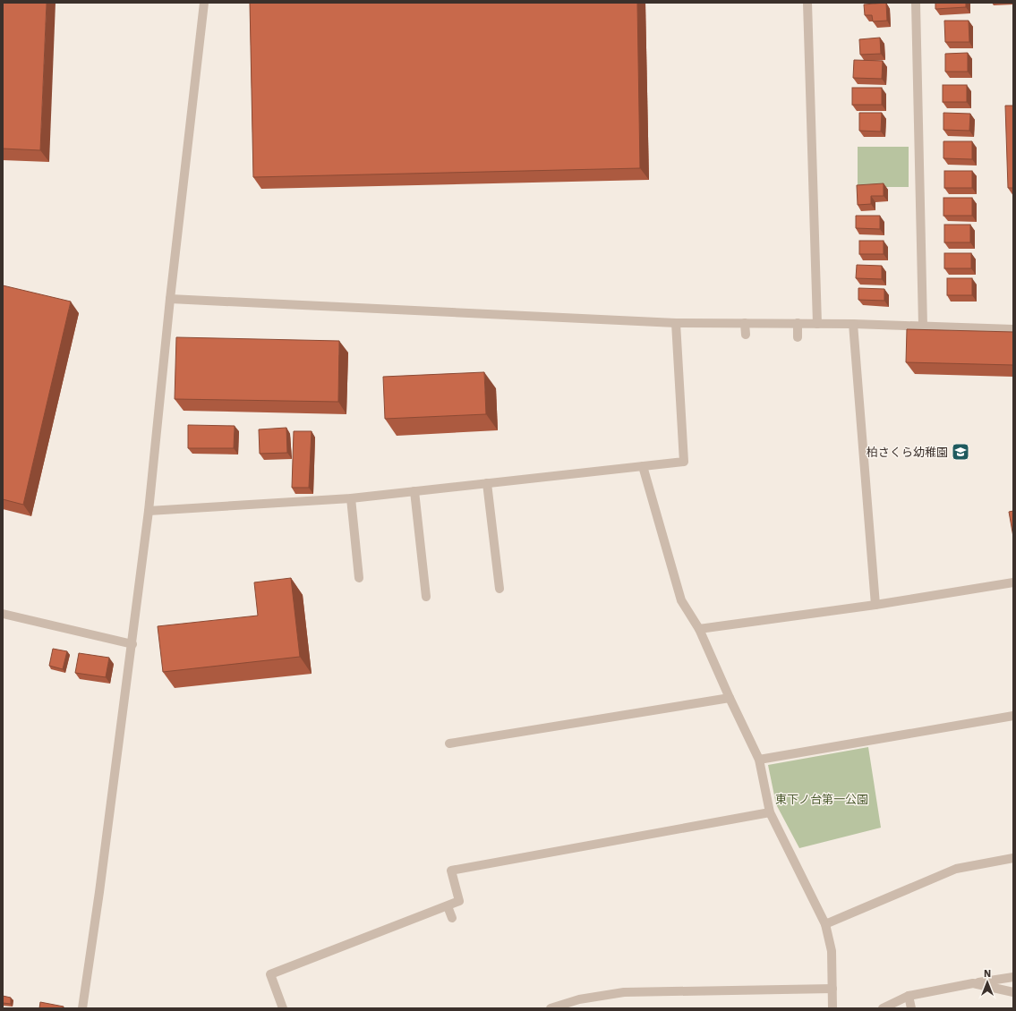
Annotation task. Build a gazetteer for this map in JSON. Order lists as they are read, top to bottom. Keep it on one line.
{"parks":["東下ノ台第一公園"],"places":{"school or university":["柏さくら幼稚園"]},"north":"top"}
